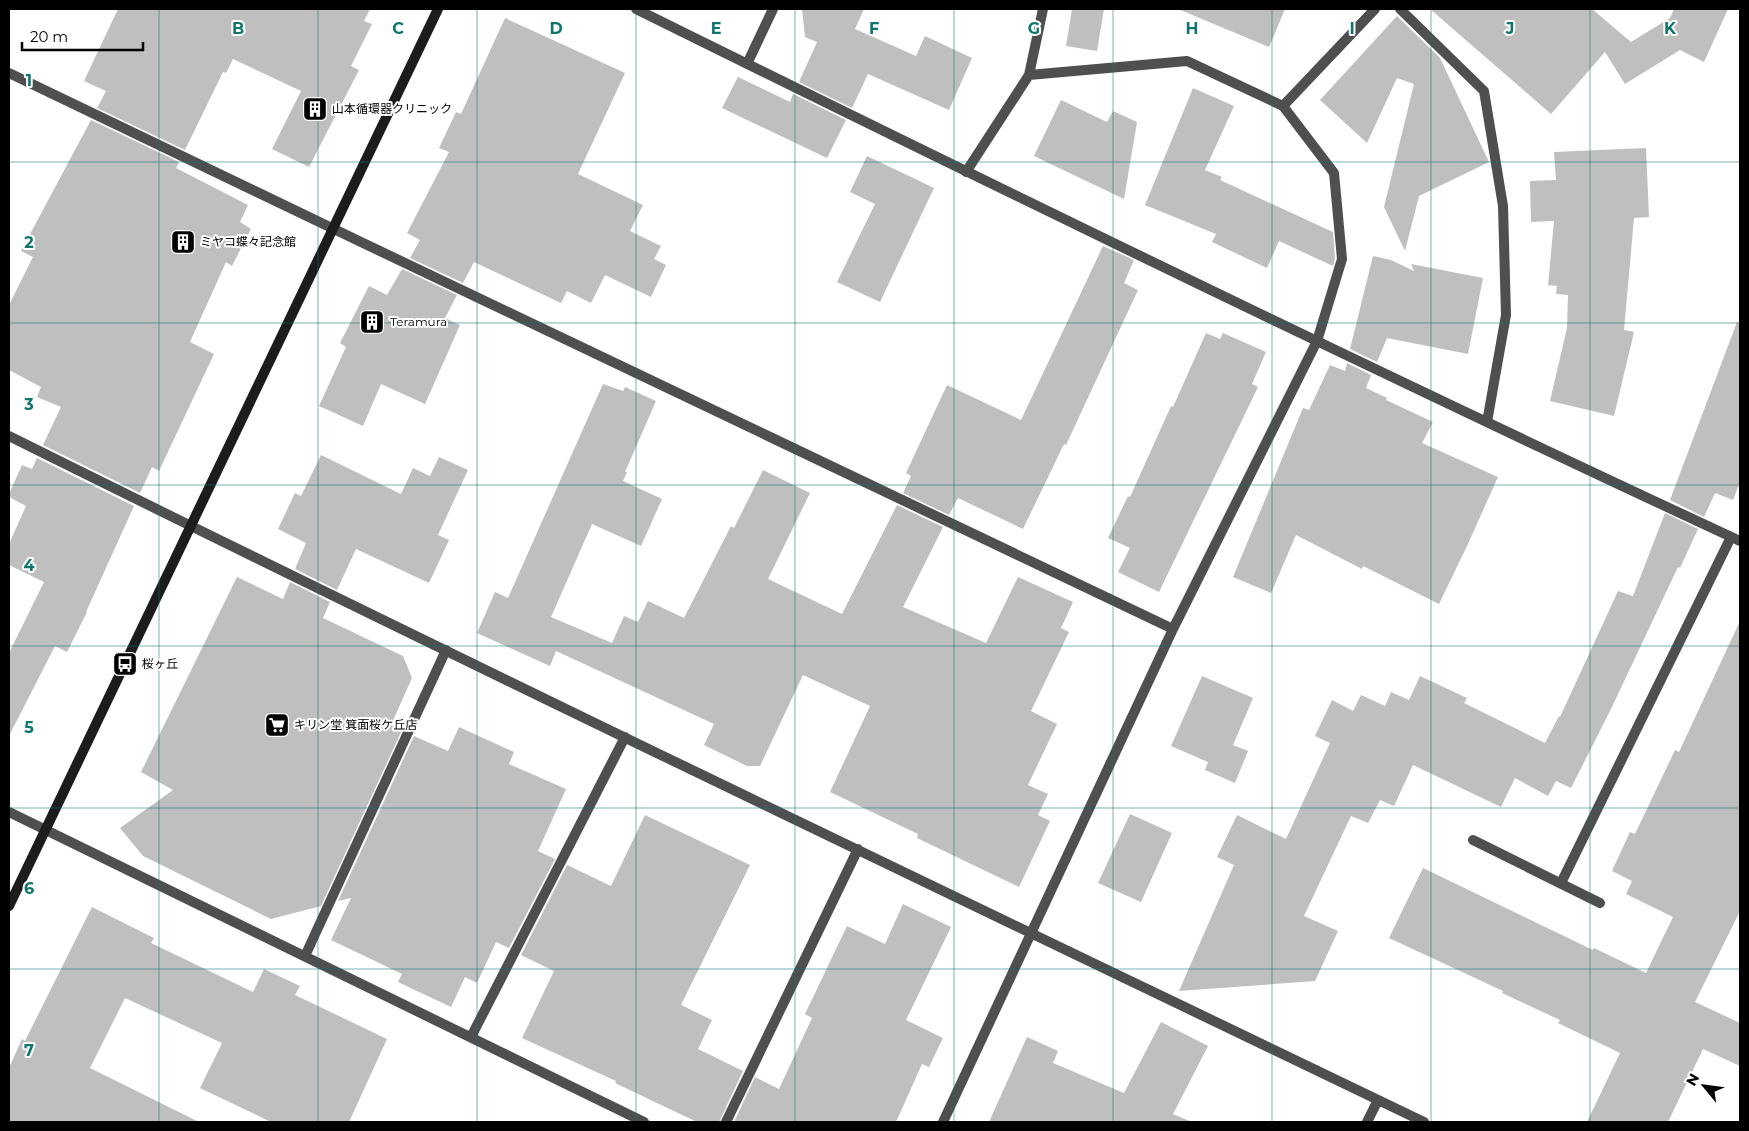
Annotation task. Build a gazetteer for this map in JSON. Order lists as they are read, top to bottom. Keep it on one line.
{"places":{"building":["山本循環器クリニック","ミヤコ蝶々記念館","Teramura"],"bus stop":["桜ヶ丘"],"supermarket":["キリン堂 箕面桜ケ丘店"]},"scale_bar":"20 m","north":"top left","grid":{"columns":["B","C","D","E","F","G","H","I","J","K"],"rows":["1","2","3","4","5","6","7"]}}
